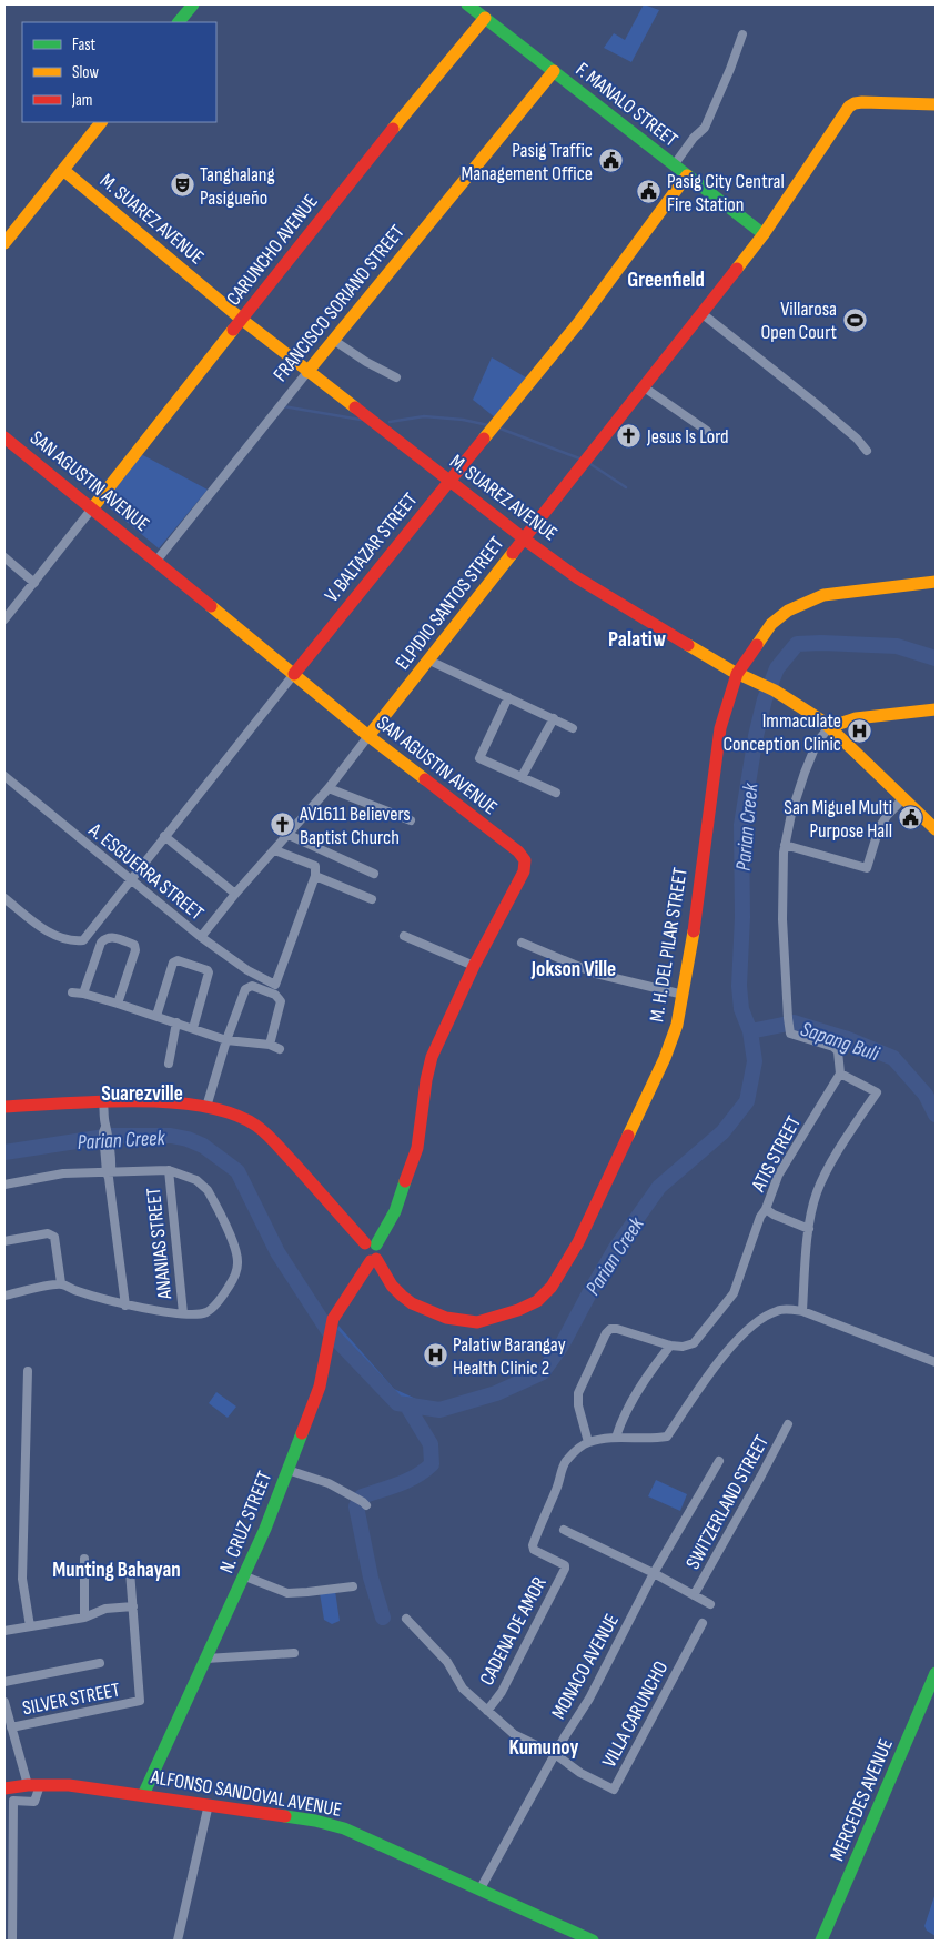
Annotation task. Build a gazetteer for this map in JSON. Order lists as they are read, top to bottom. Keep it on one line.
{"streets":{"street":["F. MANALO STREET","M. SUAREZ AVENUE","CARUNCHO AVENUE","FRANCISCO SORIANO STREET","SAN AGUSTIN AVENUE","V. BALTAZAR STREET","ELPIDIO SANTOS STREET","A. ESGUERRA STREET","M. H. DEL PILAR STREET","ATIS STREET","ANANIAS STREET","SWITZERLAND STREET","N. CRUZ STREET","CADENA DE AMOR","MONACO AVENUE","SILVER STREET","VILLA CARUNCHO","ALFONSO SANDOVAL AVENUE","MERCEDES AVENUE"]},"crossings":[["F. MANALO STREET","CARUNCHO AVENUE"],["F. MANALO STREET","FRANCISCO SORIANO STREET"],["F. MANALO STREET","V. BALTAZAR STREET"],["F. MANALO STREET","ELPIDIO SANTOS STREET"],["M. SUAREZ AVENUE","CARUNCHO AVENUE"],["M. SUAREZ AVENUE","FRANCISCO SORIANO STREET"],["M. SUAREZ AVENUE","V. BALTAZAR STREET"],["M. SUAREZ AVENUE","ELPIDIO SANTOS STREET"],["M. SUAREZ AVENUE","M. H. DEL PILAR STREET"],["CARUNCHO AVENUE","SAN AGUSTIN AVENUE"],["FRANCISCO SORIANO STREET","SAN AGUSTIN AVENUE"],["SAN AGUSTIN AVENUE","V. BALTAZAR STREET"],["SAN AGUSTIN AVENUE","ELPIDIO SANTOS STREET"],["SAN AGUSTIN AVENUE","M. H. DEL PILAR STREET"],["V. BALTAZAR STREET","A. ESGUERRA STREET"],["ELPIDIO SANTOS STREET","A. ESGUERRA STREET"],["M. H. DEL PILAR STREET","N. CRUZ STREET"],["N. CRUZ STREET","ALFONSO SANDOVAL AVENUE"],["MONACO AVENUE","VILLA CARUNCHO"],["MONACO AVENUE","ALFONSO SANDOVAL AVENUE"]],"districts":["Greenfield","Palatiw","Jokson Ville","Suarezville","Munting Bahayan","Kumunoy"],"water":["Parian Creek","Sapang Buli"],"places":{"public building":["Pasig Traffic Management Office","Pasig City Central Fire Station","San Miguel Multi Purpose Hall"],"theatre":["Tanghalang Pasigueño"],"sports":["Villarosa Open Court"],"church":["Jesus Is Lord","AV1611 Believers Baptist Church"],"hospital":["Immaculate Conception Clinic","Palatiw Barangay Health Clinic 2"]},"legend":["Fast","Slow","Jam"]}
